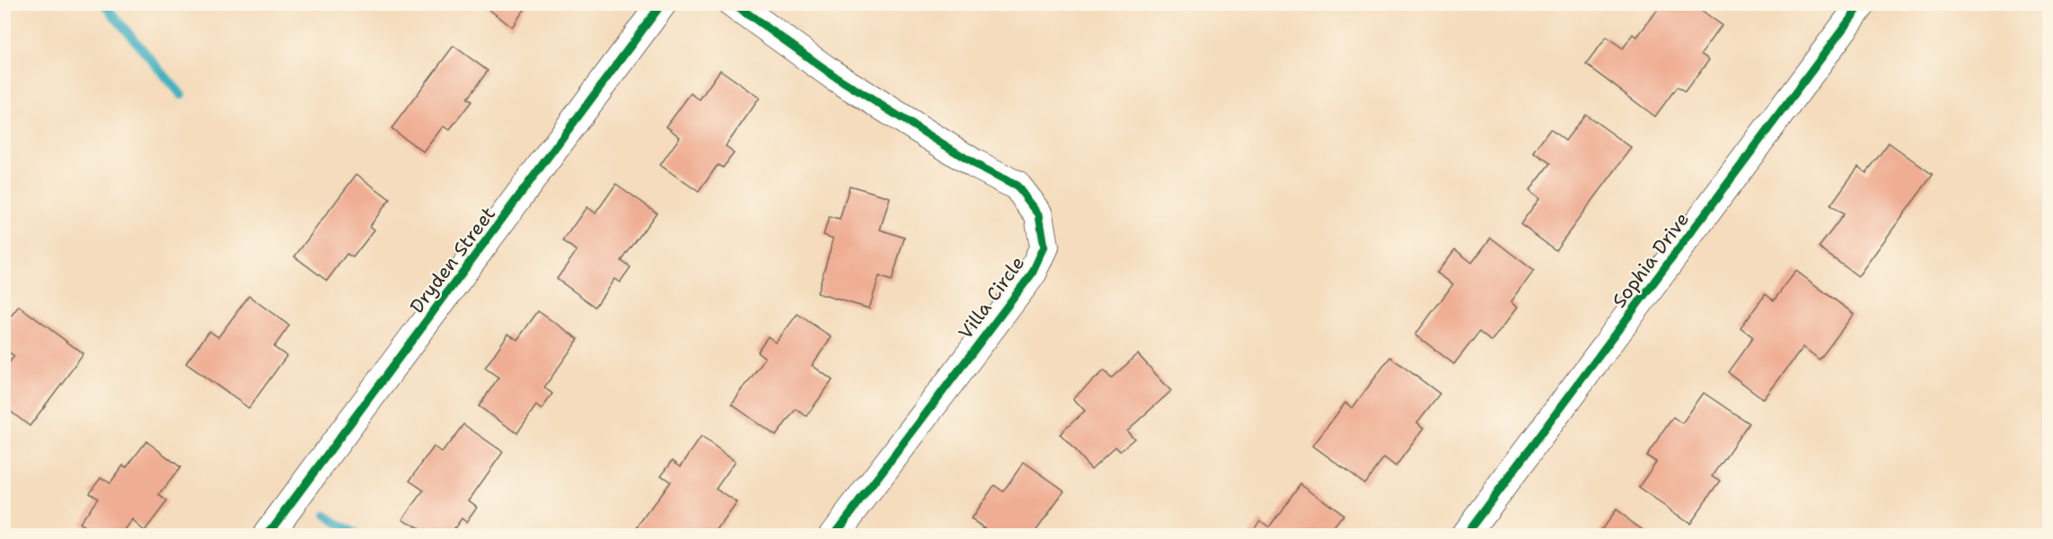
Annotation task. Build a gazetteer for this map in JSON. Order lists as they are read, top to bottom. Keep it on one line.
{"streets":{"street":["Dryden Street","Sophia Drive","Villa Circle"]}}
